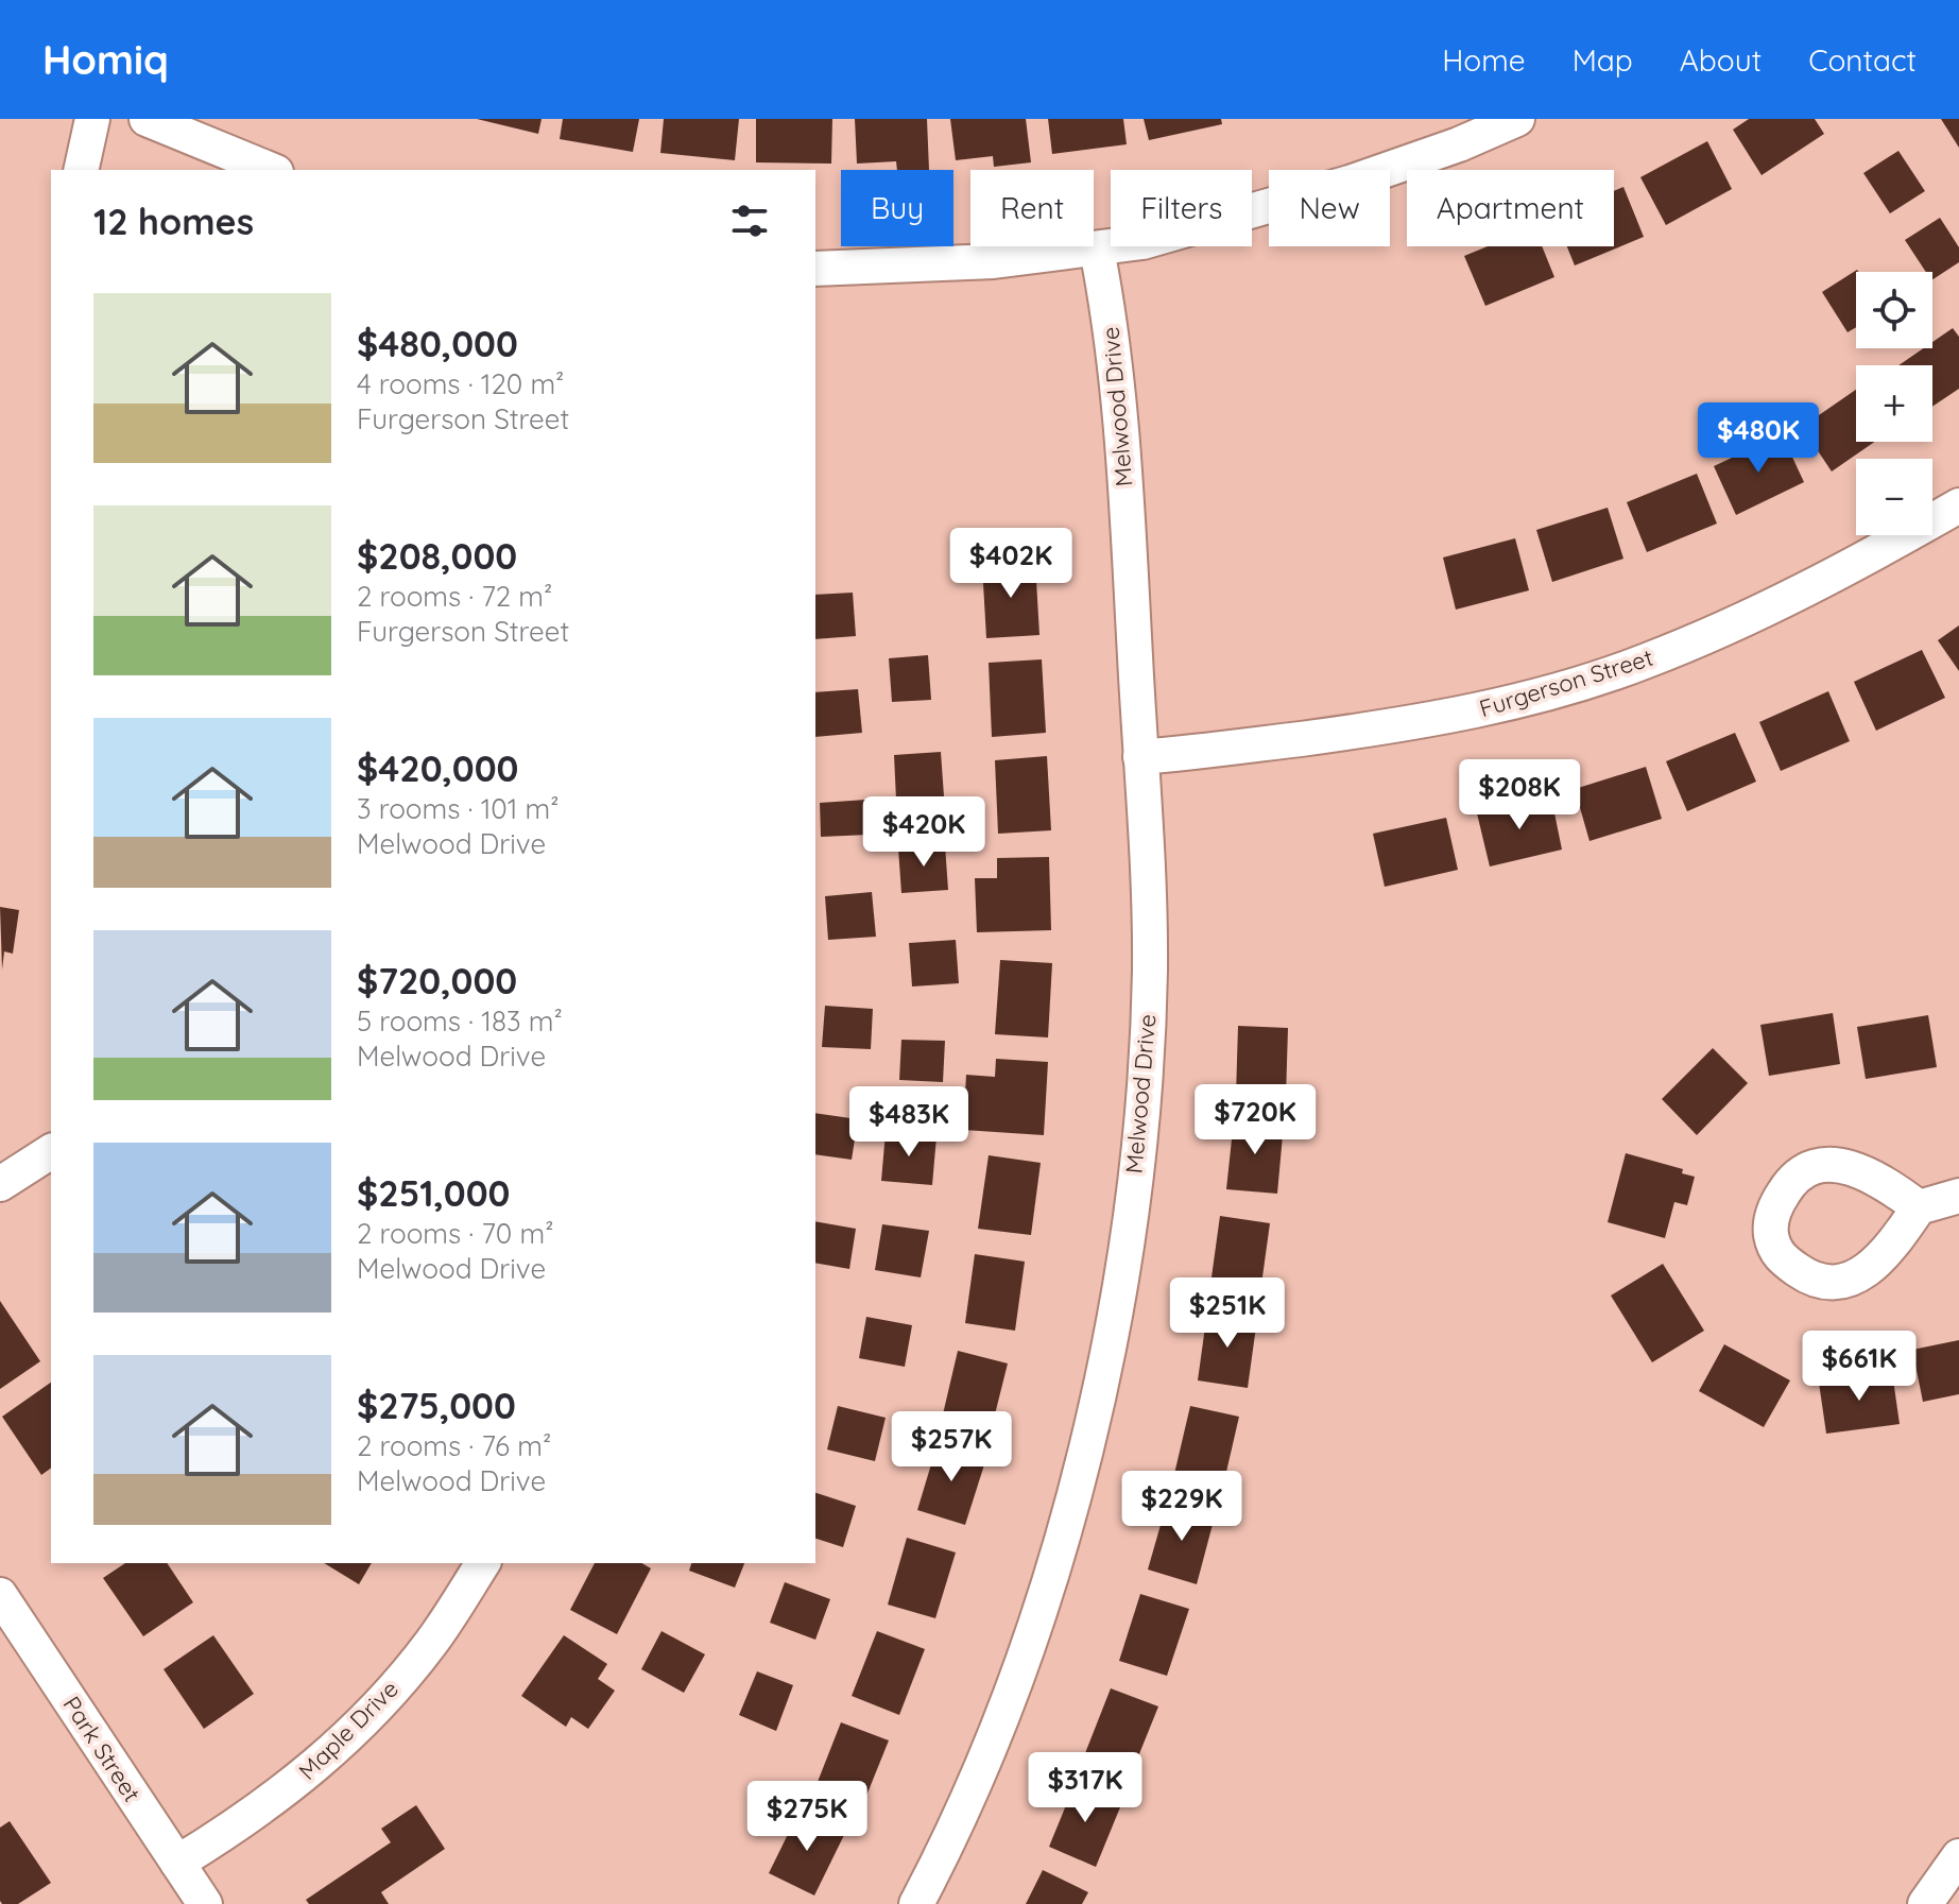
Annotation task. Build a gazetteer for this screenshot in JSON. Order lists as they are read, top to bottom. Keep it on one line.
{"streets":{"street":["Melwood Drive","Furgerson Street","Maple Drive","Park Street"]},"crossings":[["Melwood Drive","Furgerson Street"],["Maple Drive","Park Street"]],"page":{"header":"Homiq","nav":["Home","Map","About","Contact"],"chip":["Buy","Rent","Filters","New","Apartment"],"heading":"12 homes","map_buttons":["+","−"],"list":[{"name":"$480,000","note":"4 rooms · 120 m² · Furgerson Street"},{"name":"$208,000","note":"2 rooms · 72 m² · Furgerson Street"},{"name":"$420,000","note":"3 rooms · 101 m² · Melwood Drive"},{"name":"$720,000","note":"5 rooms · 183 m² · Melwood Drive"},{"name":"$251,000","note":"2 rooms · 70 m² · Melwood Drive"},{"name":"$275,000","note":"2 rooms · 76 m² · Melwood Drive"}],"price":["$480K","$402K","$208K","$420K","$720K","$483K","$251K","$661K","$257K","$229K","$317K","$275K"]}}
